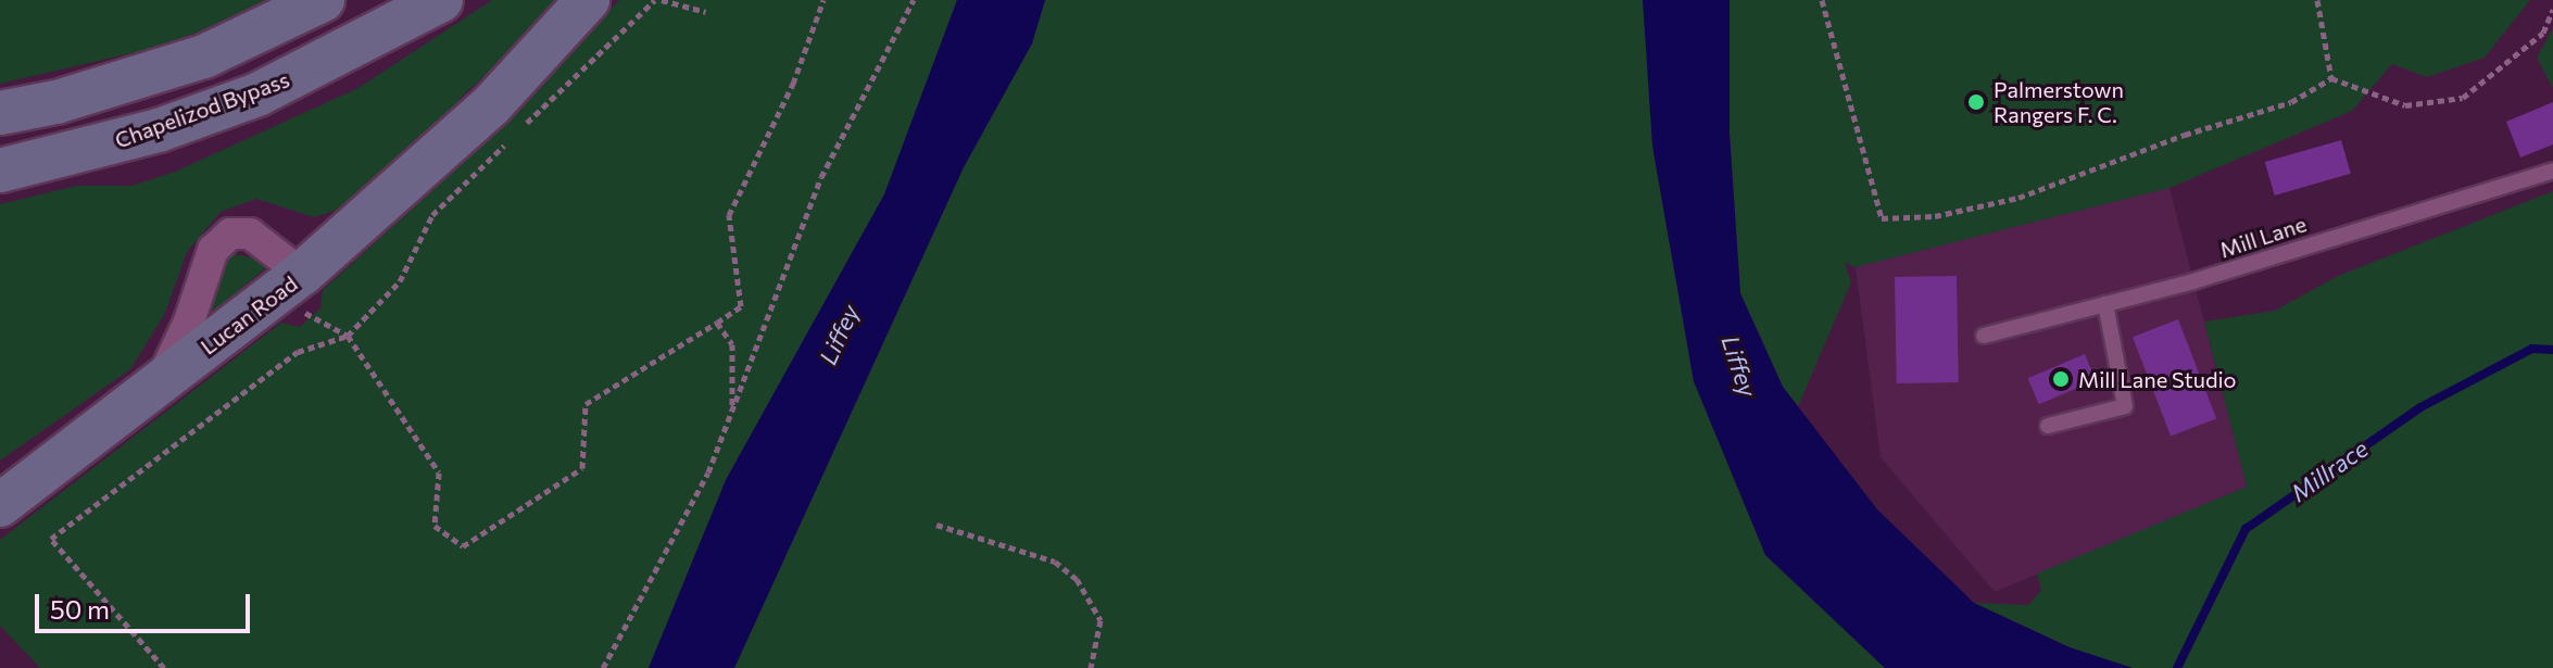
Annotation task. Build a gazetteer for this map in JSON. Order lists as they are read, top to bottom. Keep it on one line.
{"streets":{"main road":["Chapelizod Bypass","Lucan Road"],"lane":["Mill Lane"]},"water":["Liffey","Millrace"],"places":["Palmerstown Rangers F. C.","Mill Lane Studio"],"scale_bar":"50 m"}
